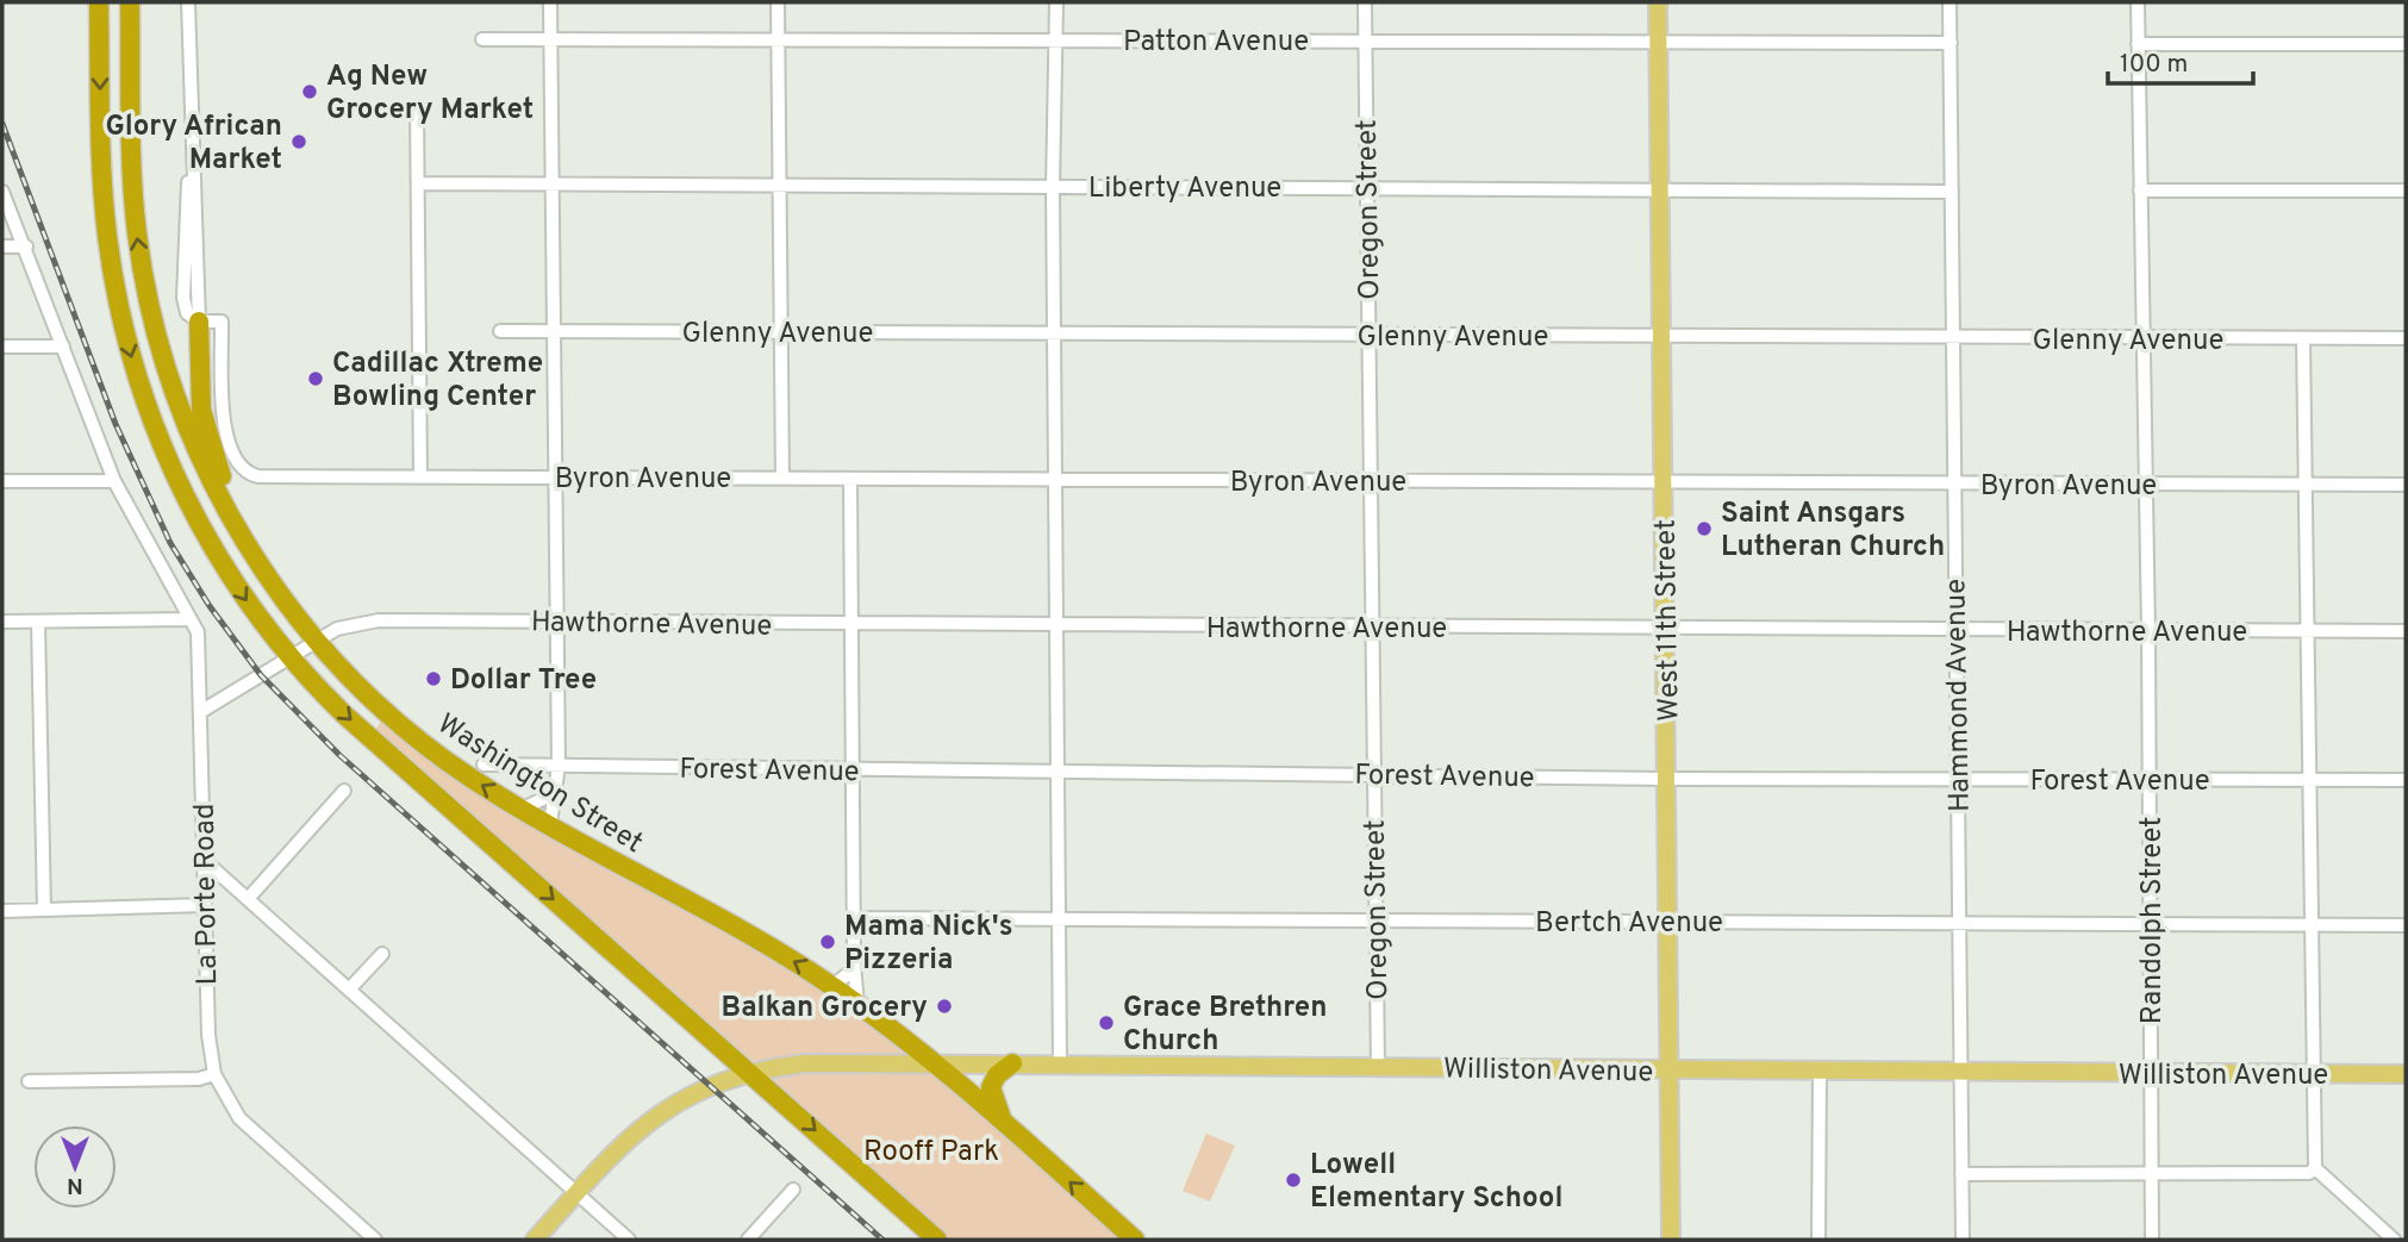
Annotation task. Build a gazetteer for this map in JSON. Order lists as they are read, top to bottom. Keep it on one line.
{"streets":{"highway":["Washington Street"],"main road":["West 11th Street","Williston Avenue"],"street":["Patton Avenue","Liberty Avenue","Oregon Street","Glenny Avenue","Byron Avenue","Hawthorne Avenue","Hammond Avenue","Forest Avenue","La Porte Road","Randolph Street","Bertch Avenue"]},"crossings":[["Patton Avenue","Oregon Street"],["Patton Avenue","West 11th Street"],["Patton Avenue","Hammond Avenue"],["Liberty Avenue","Oregon Street"],["Liberty Avenue","West 11th Street"],["Liberty Avenue","Hammond Avenue"],["Oregon Street","Glenny Avenue"],["Oregon Street","Byron Avenue"],["Oregon Street","Hawthorne Avenue"],["Oregon Street","Forest Avenue"],["Oregon Street","Bertch Avenue"],["Oregon Street","Williston Avenue"],["Glenny Avenue","West 11th Street"],["Glenny Avenue","Hammond Avenue"],["Glenny Avenue","Randolph Street"],["Byron Avenue","West 11th Street"],["Byron Avenue","Hammond Avenue"],["Byron Avenue","Randolph Street"],["West 11th Street","Hawthorne Avenue"],["West 11th Street","Forest Avenue"],["West 11th Street","Bertch Avenue"],["West 11th Street","Williston Avenue"],["Hawthorne Avenue","Hammond Avenue"],["Hawthorne Avenue","Washington Street"],["Hawthorne Avenue","La Porte Road"],["Hawthorne Avenue","Randolph Street"],["Hammond Avenue","Forest Avenue"],["Hammond Avenue","Bertch Avenue"],["Hammond Avenue","Williston Avenue"],["Forest Avenue","Randolph Street"],["Washington Street","Williston Avenue"],["Randolph Street","Bertch Avenue"],["Randolph Street","Williston Avenue"]],"parks":["Rooff Park"],"places":["Ag New Grocery Market","Glory African Market","Cadillac Xtreme Bowling Center","Saint Ansgars Lutheran Church","Dollar Tree","Mama Nick's Pizzeria","Balkan Grocery","Grace Brethren Church","Lowell Elementary School"],"scale_bar":"100 m","north":"bottom"}
